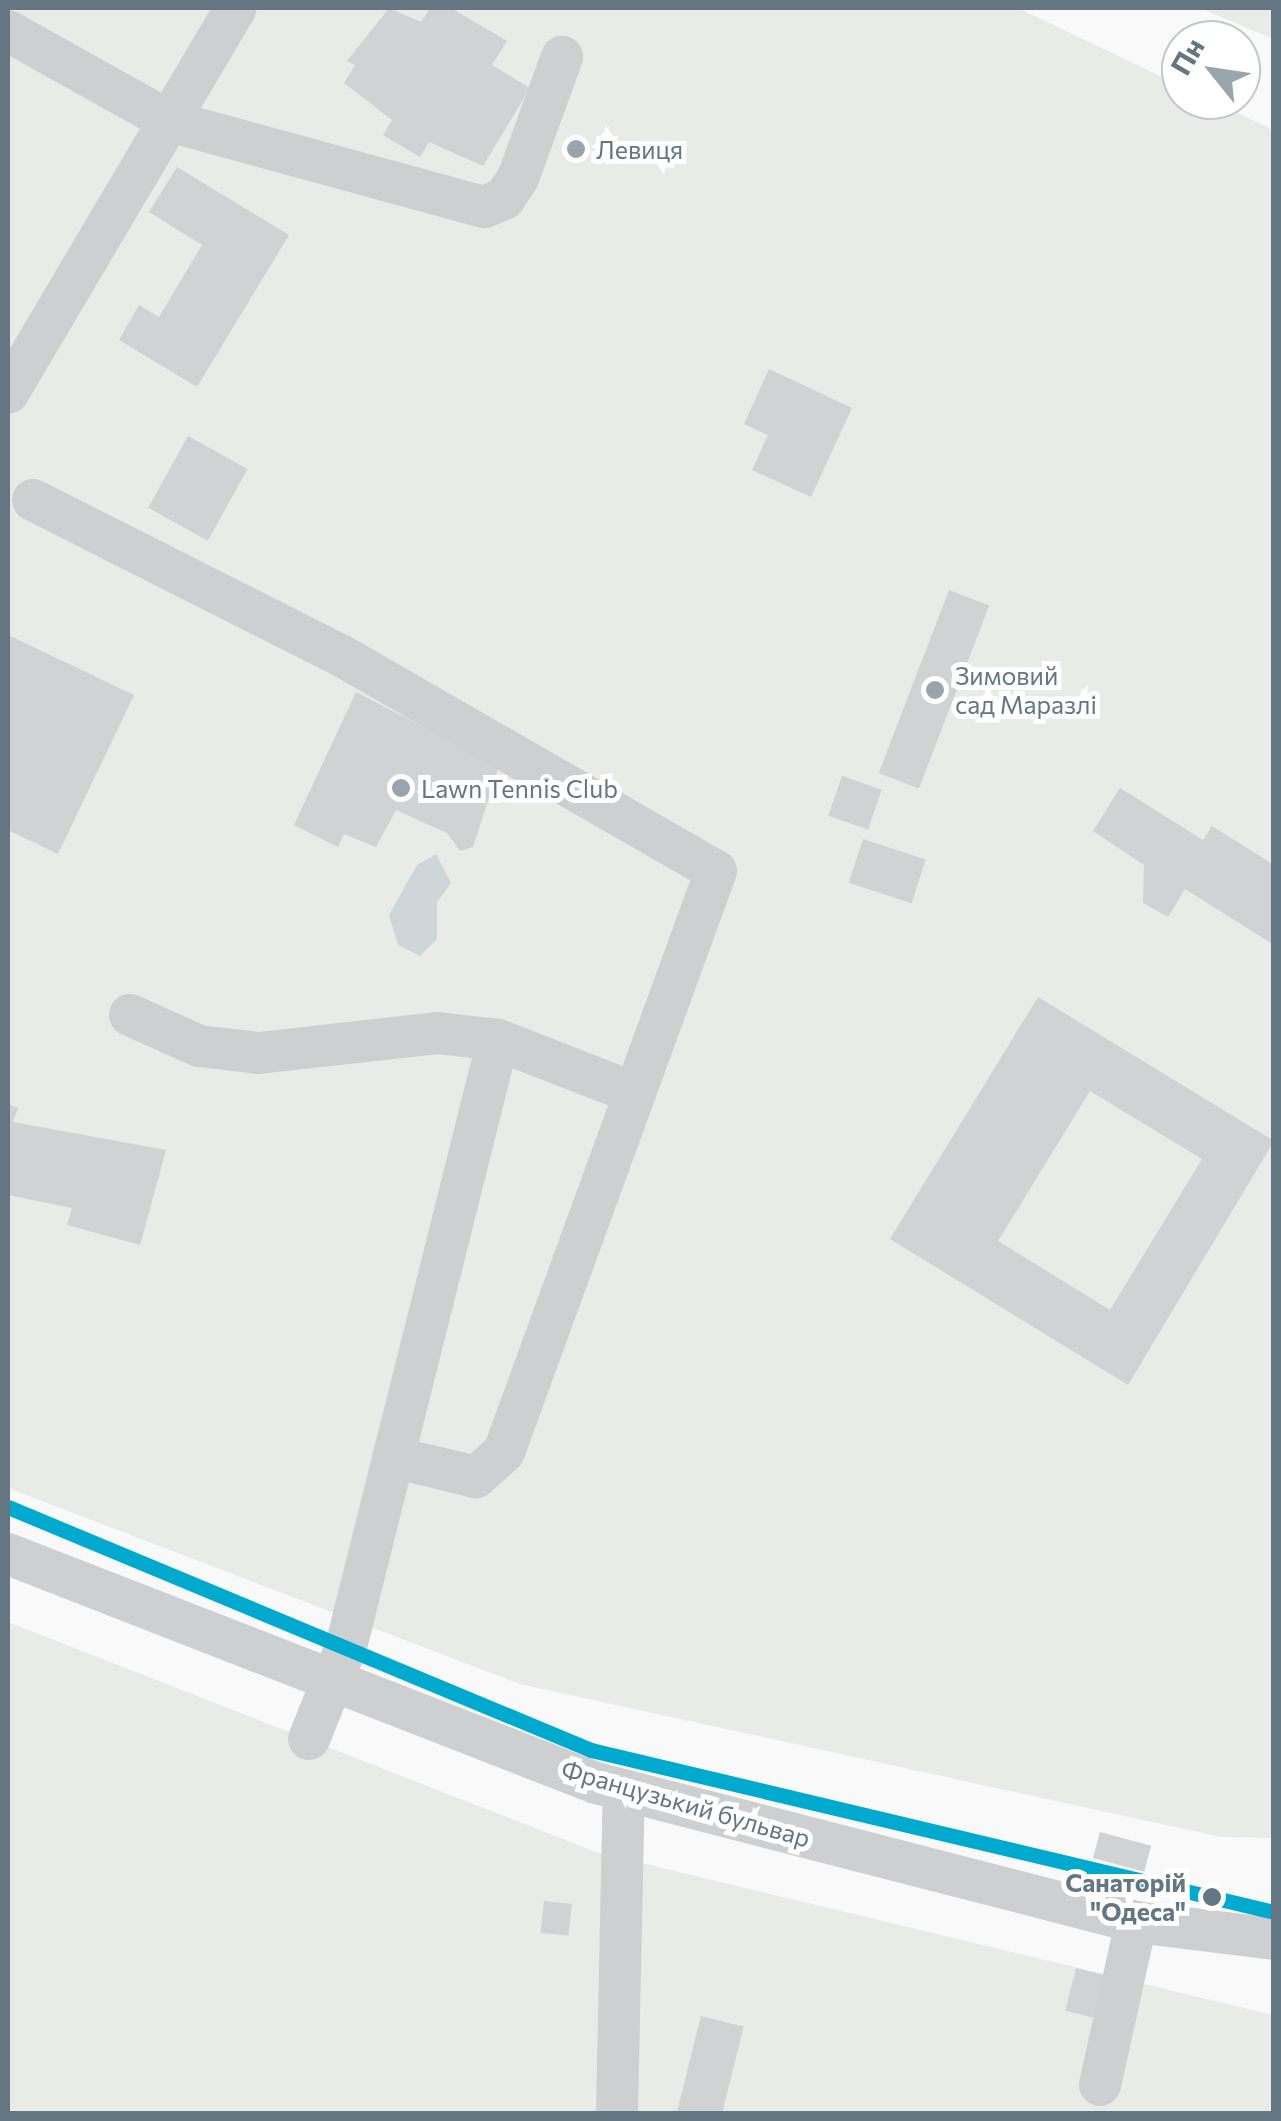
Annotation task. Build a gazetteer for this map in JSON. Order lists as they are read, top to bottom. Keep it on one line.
{"streets":{"street":["Французький бульвар"]},"places":["Левиця","Зимовий сад Маразлі","Lawn Tennis Club","Санаторій \"Одеса\""],"north":"top left"}
